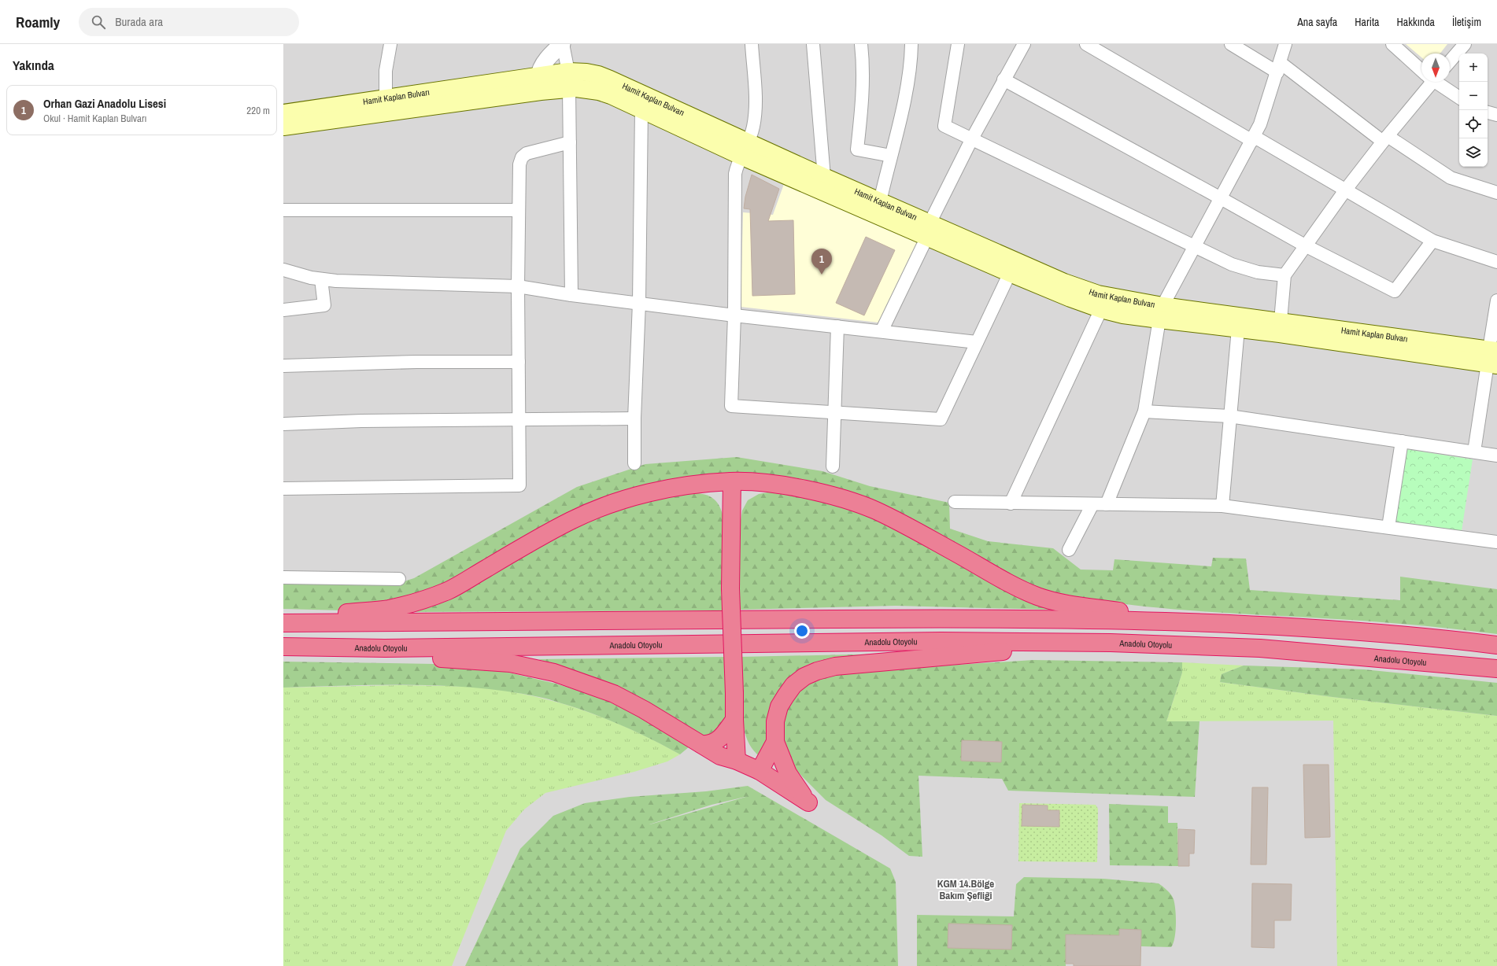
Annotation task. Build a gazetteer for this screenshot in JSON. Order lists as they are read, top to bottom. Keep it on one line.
{"streets":{"highway":["Anadolu Otoyolu"],"main road":["Hamit Kaplan Bulvarı"]},"districts":["KGM 14.Bölge Bakım Şefliği"],"north":"bottom","page":{"header":"Roamly","search":"Burada ara","nav":["Ana sayfa","Harita","Hakkında","İletişim"],"heading":"Yakında","map_buttons":["+","−"],"list":[{"mark":"1","name":"Orhan Gazi Anadolu Lisesi","note":"Okul · Hamit Kaplan Bulvarı","value":"220 m"}],"pins":"1"}}
